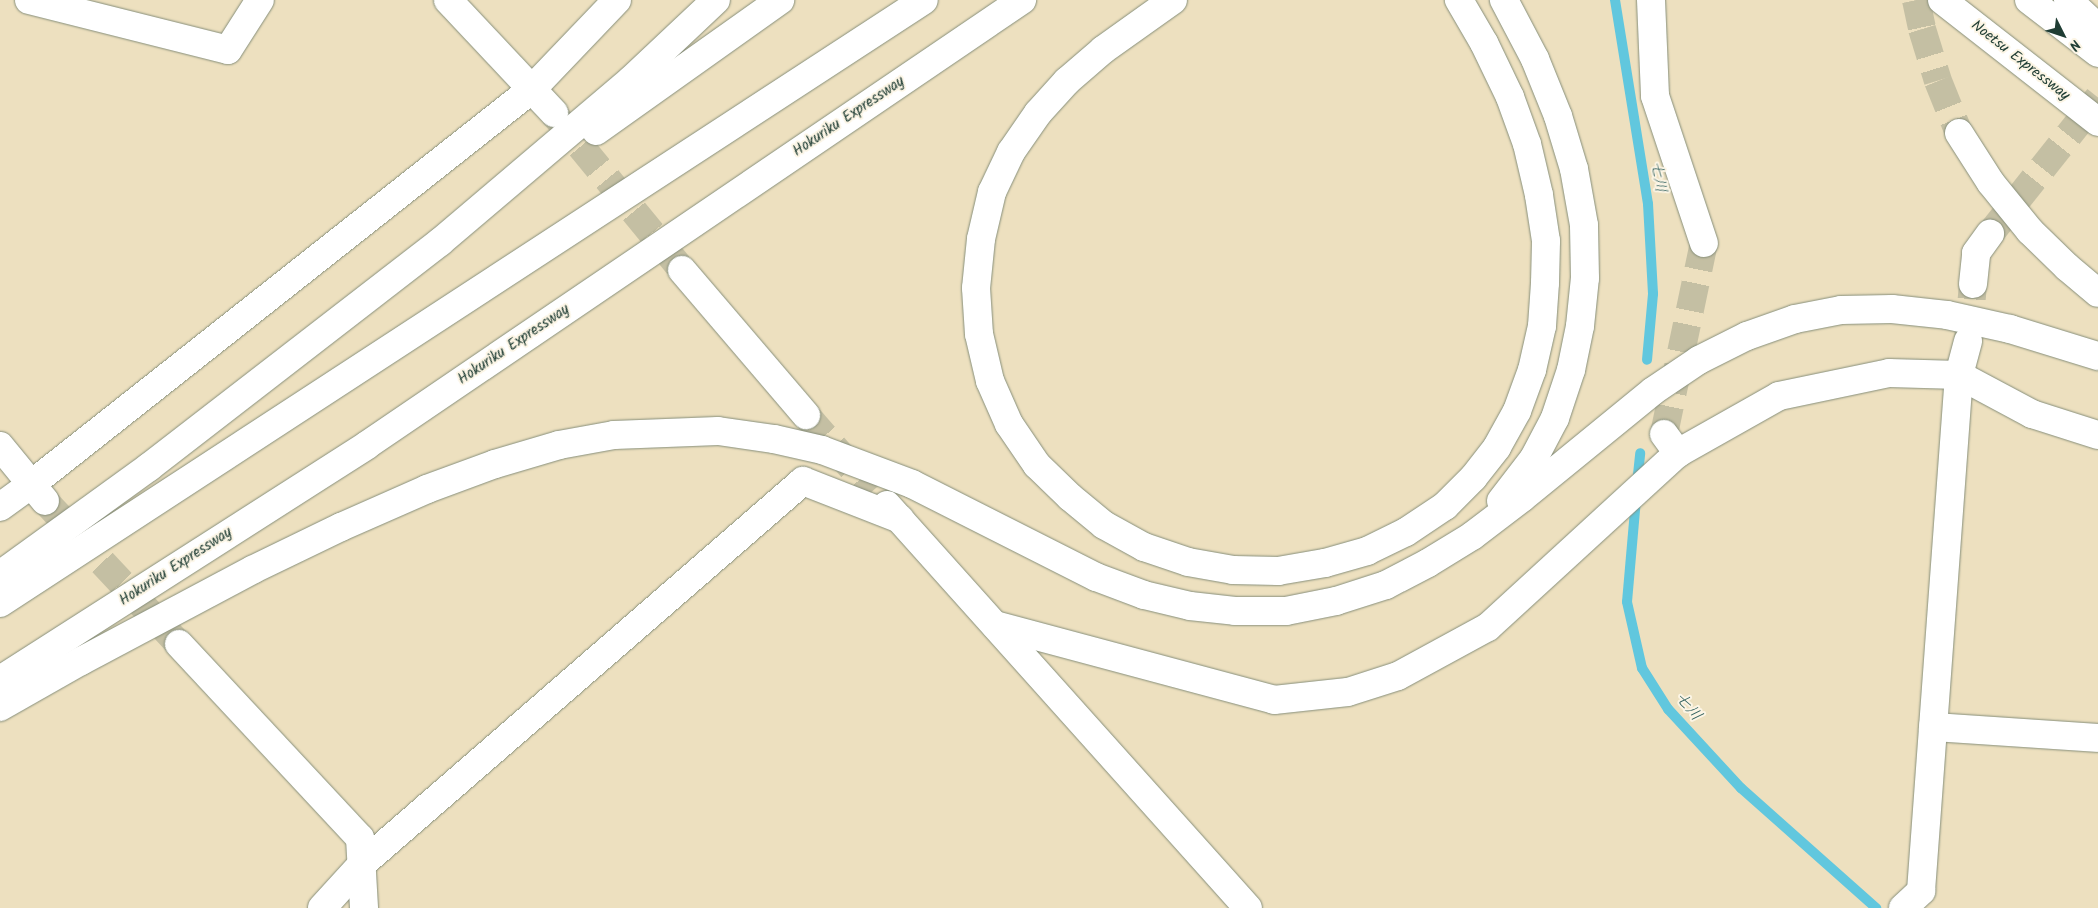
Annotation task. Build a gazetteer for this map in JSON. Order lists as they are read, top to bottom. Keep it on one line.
{"streets":{"main road":["Noetsu Expressway","Hokuriku Expressway"]},"water":["七川"],"north":"bottom right"}
